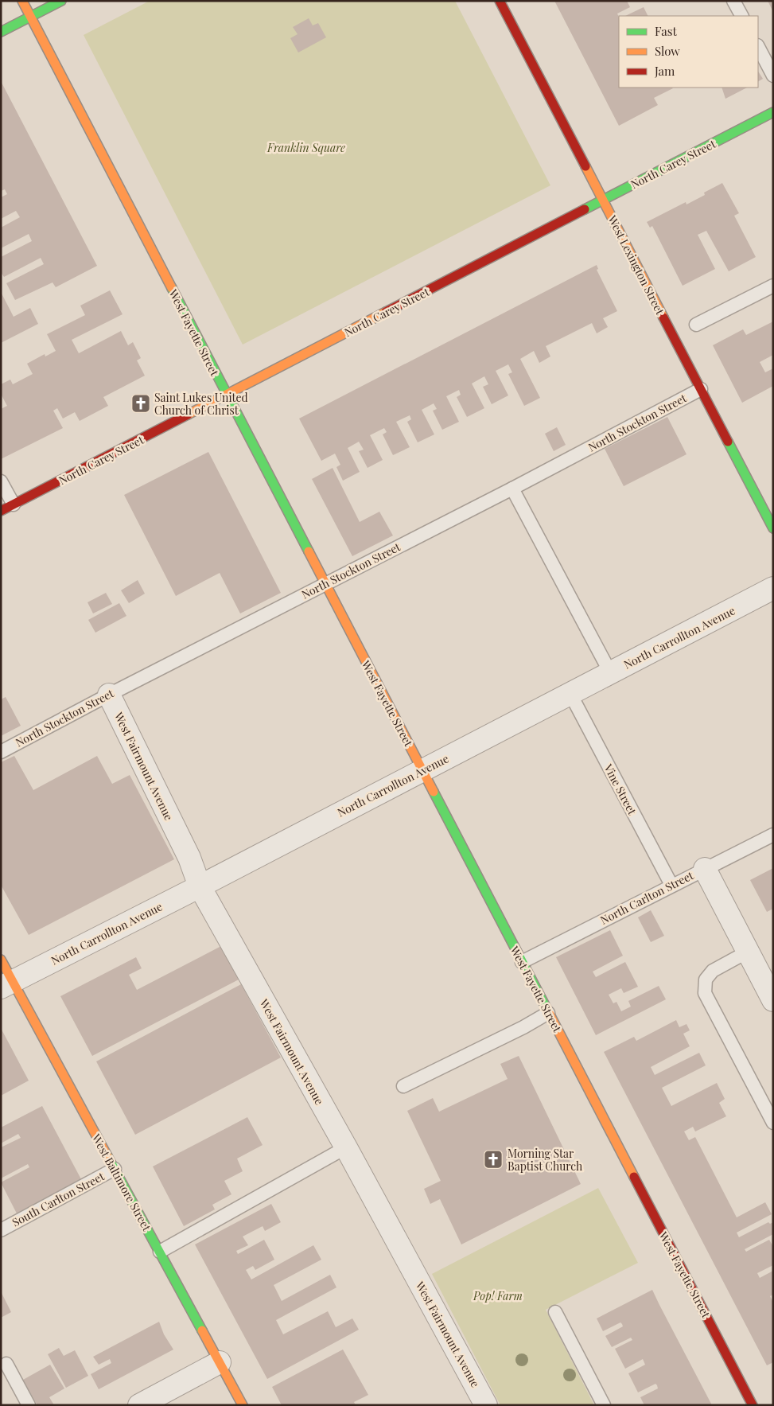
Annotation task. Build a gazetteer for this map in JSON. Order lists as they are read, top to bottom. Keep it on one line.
{"streets":{"street":["North Carey Street","West Lexington Street","West Fayette Street","North Carrollton Avenue","West Fairmount Avenue","West Baltimore Street"],"lane":["North Stockton Street","Vine Street","North Carlton Street","South Carlton Street"]},"crossings":[["North Carey Street","West Lexington Street"],["North Carey Street","West Fayette Street"],["West Lexington Street","North Stockton Street"],["West Fayette Street","North Stockton Street"],["West Fayette Street","North Carrollton Avenue"],["West Fayette Street","North Carlton Street"],["North Stockton Street","West Fairmount Avenue"],["North Carrollton Avenue","West Fairmount Avenue"],["North Carrollton Avenue","Vine Street"],["North Carrollton Avenue","West Baltimore Street"],["Vine Street","North Carlton Street"],["West Baltimore Street","South Carlton Street"]],"parks":["Franklin Square","Pop! Farm"],"places":{"church":["Saint Lukes United Church of Christ","Morning Star Baptist Church"]},"legend":["Fast","Slow","Jam"]}
